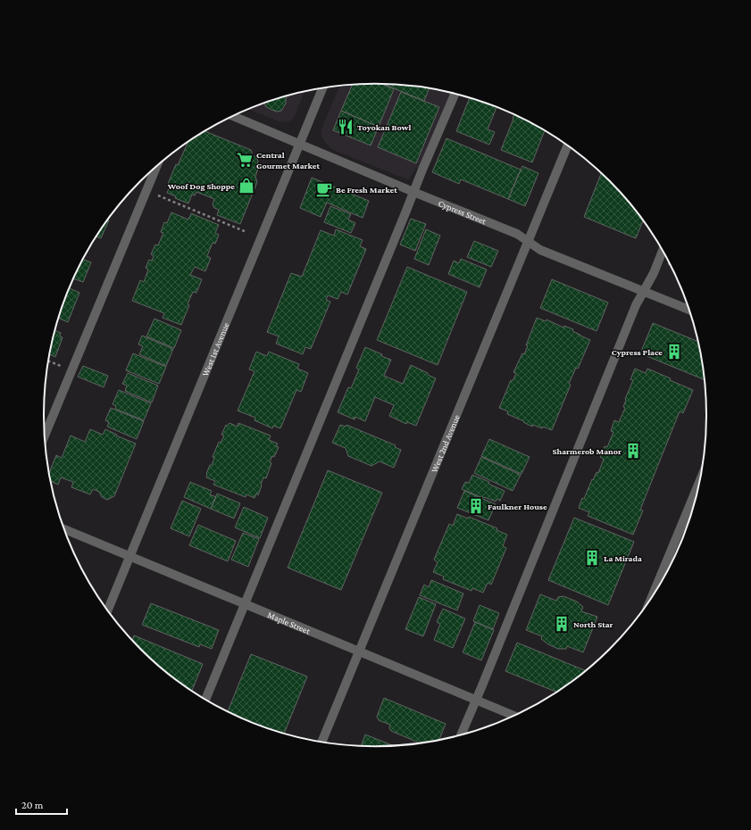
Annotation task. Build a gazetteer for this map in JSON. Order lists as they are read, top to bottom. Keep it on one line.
{"streets":{"street":["Cypress Street","West 1st Avenue","West 2nd Avenue","Maple Street"]},"crossings":[["Cypress Street","West 1st Avenue"],["Cypress Street","West 2nd Avenue"],["West 1st Avenue","Maple Street"],["West 2nd Avenue","Maple Street"]],"places":{"restaurant":["Toyokan Bowl"],"supermarket":["Central Gourmet Market"],"shop":["Woof Dog Shoppe"],"cafe":["Be Fresh Market"],"building":["Cypress Place","Sharmerob Manor","Faulkner House","La Mirada","North Star"]},"scale_bar":"20 m"}
